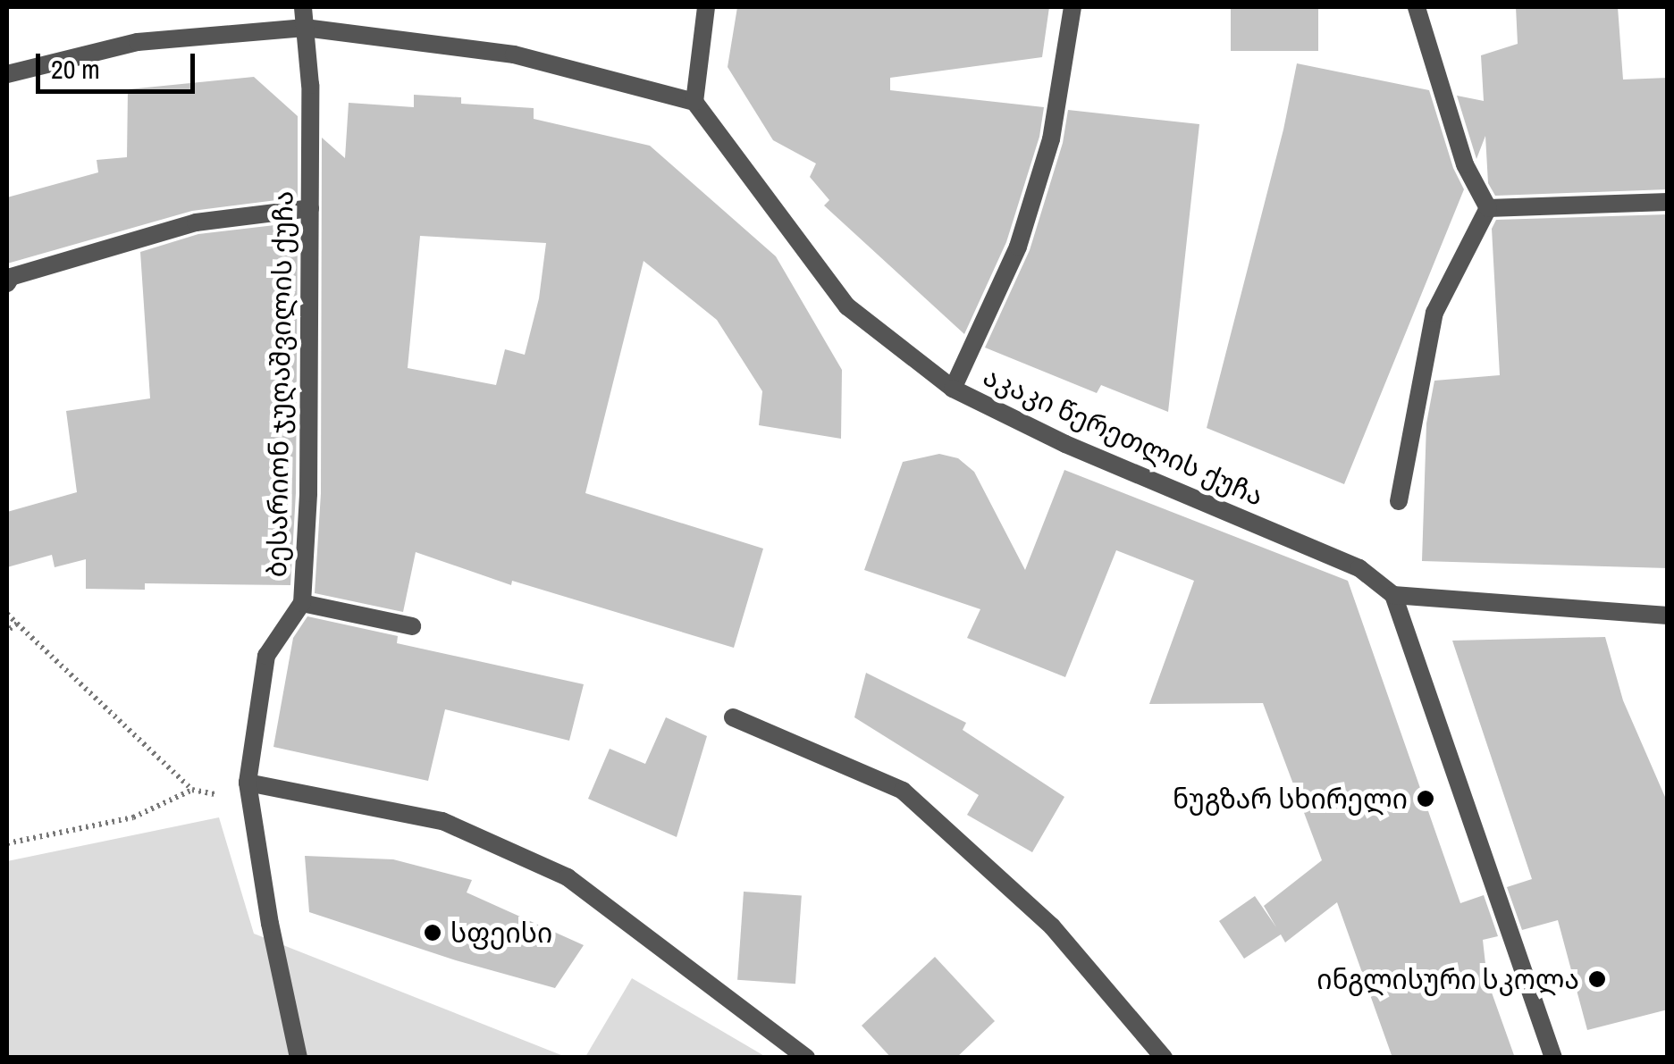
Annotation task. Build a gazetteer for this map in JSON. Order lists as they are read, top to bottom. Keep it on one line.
{"streets":{"street":["ბესარიონ ჯუღაშვილის ქუჩა","აკაკი წერეთლის ქუჩა"]},"places":["ნუგზარ სხირელი","სფეისი","ინგლისური სკოლა"],"scale_bar":"20 m"}
